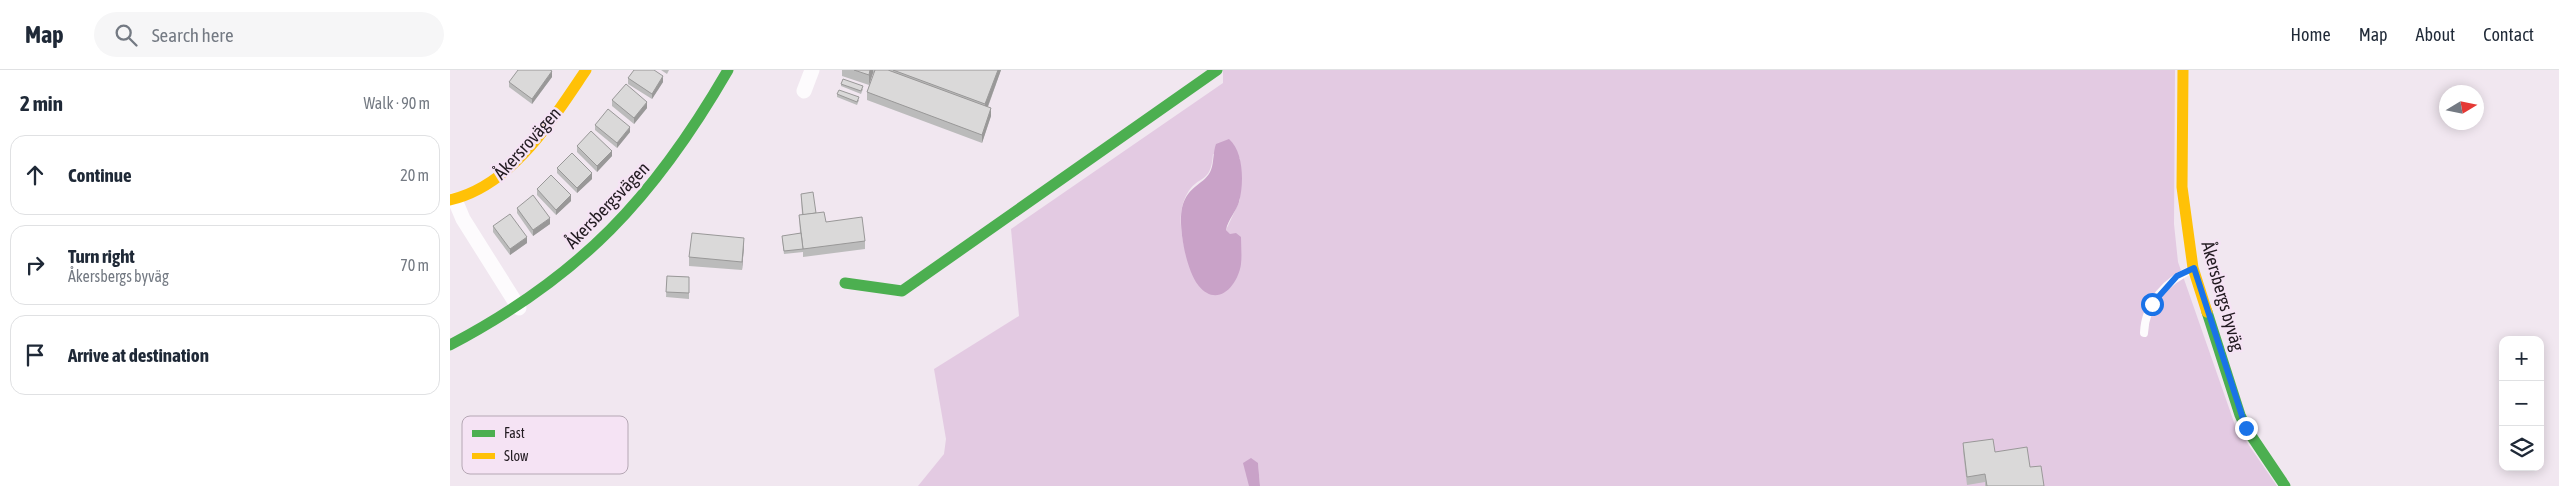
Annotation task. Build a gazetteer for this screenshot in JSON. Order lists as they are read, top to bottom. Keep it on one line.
{"streets":{"street":["Åkersrovägen","Åkersbergsvägen","Åkersbergs byväg"]},"crossings":[["Åkersrovägen","Åkersbergsvägen"]],"legend":["Fast","Slow"],"north":"right","page":{"header":"Map","search":"Search here","nav":["Home","Map","About","Contact"],"heading":["2 min","Walk · 90 m"],"list":[["Continue","20 m"],["Turn right","Åkersbergs byväg","70 m"],"Arrive at destination"],"map_buttons":["+","−"]}}
